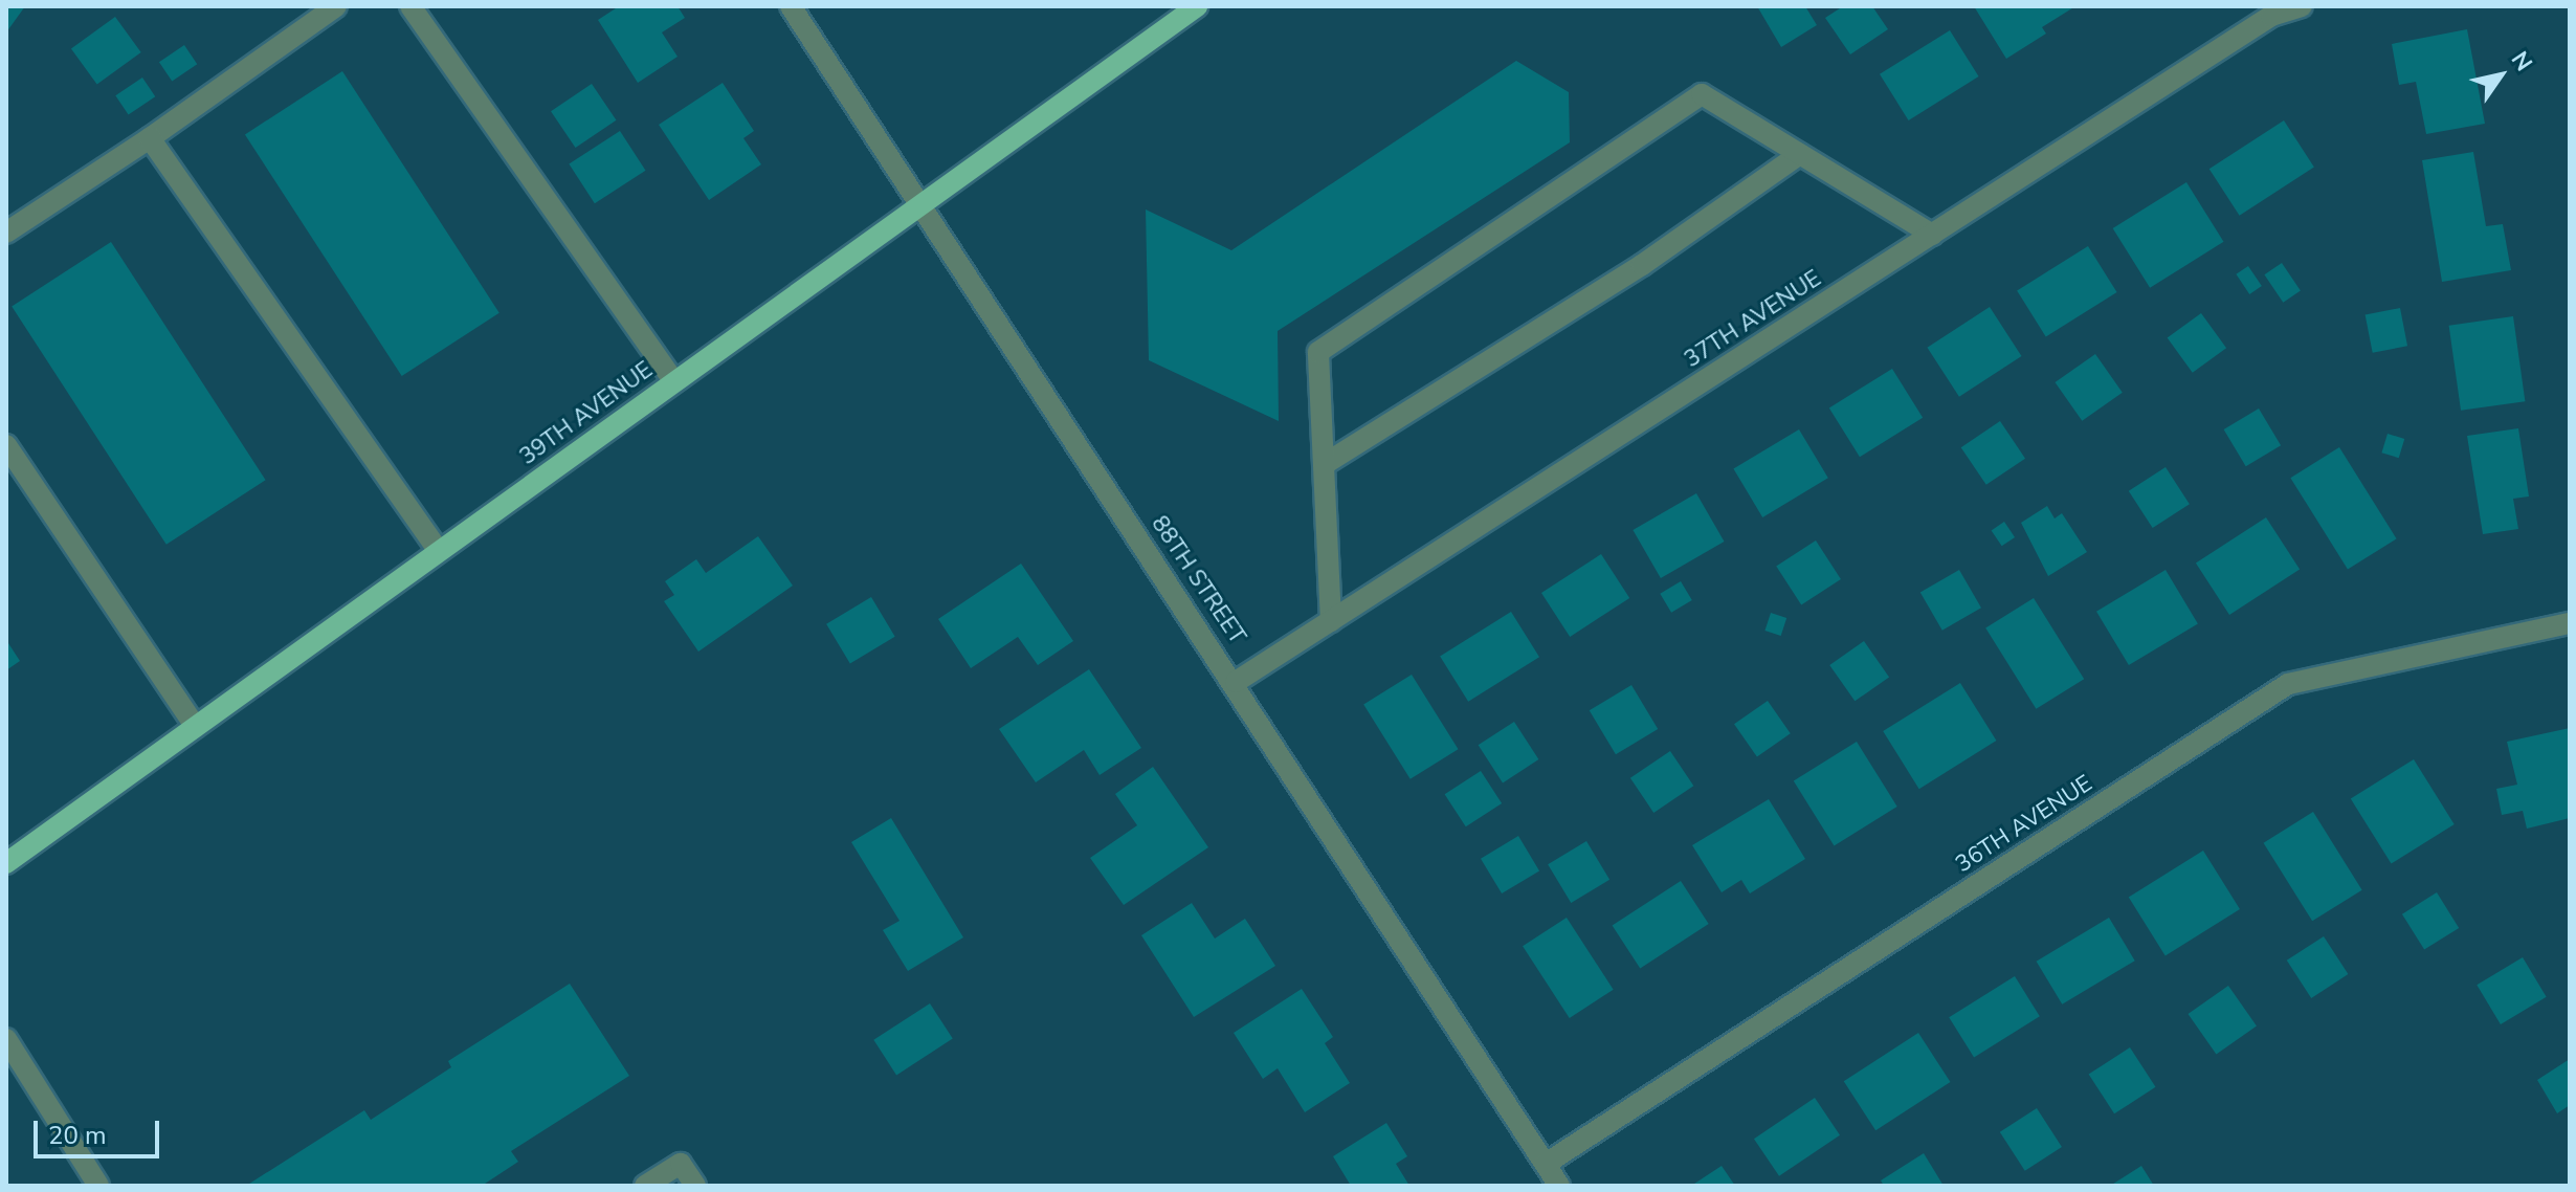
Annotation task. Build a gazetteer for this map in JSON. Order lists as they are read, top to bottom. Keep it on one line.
{"streets":{"main road":["39TH AVENUE"],"street":["37TH AVENUE","88TH STREET","36TH AVENUE"]},"crossings":[["37TH AVENUE","88TH STREET"],["39TH AVENUE","88TH STREET"],["88TH STREET","36TH AVENUE"]],"scale_bar":"20 m","north":"top right"}
